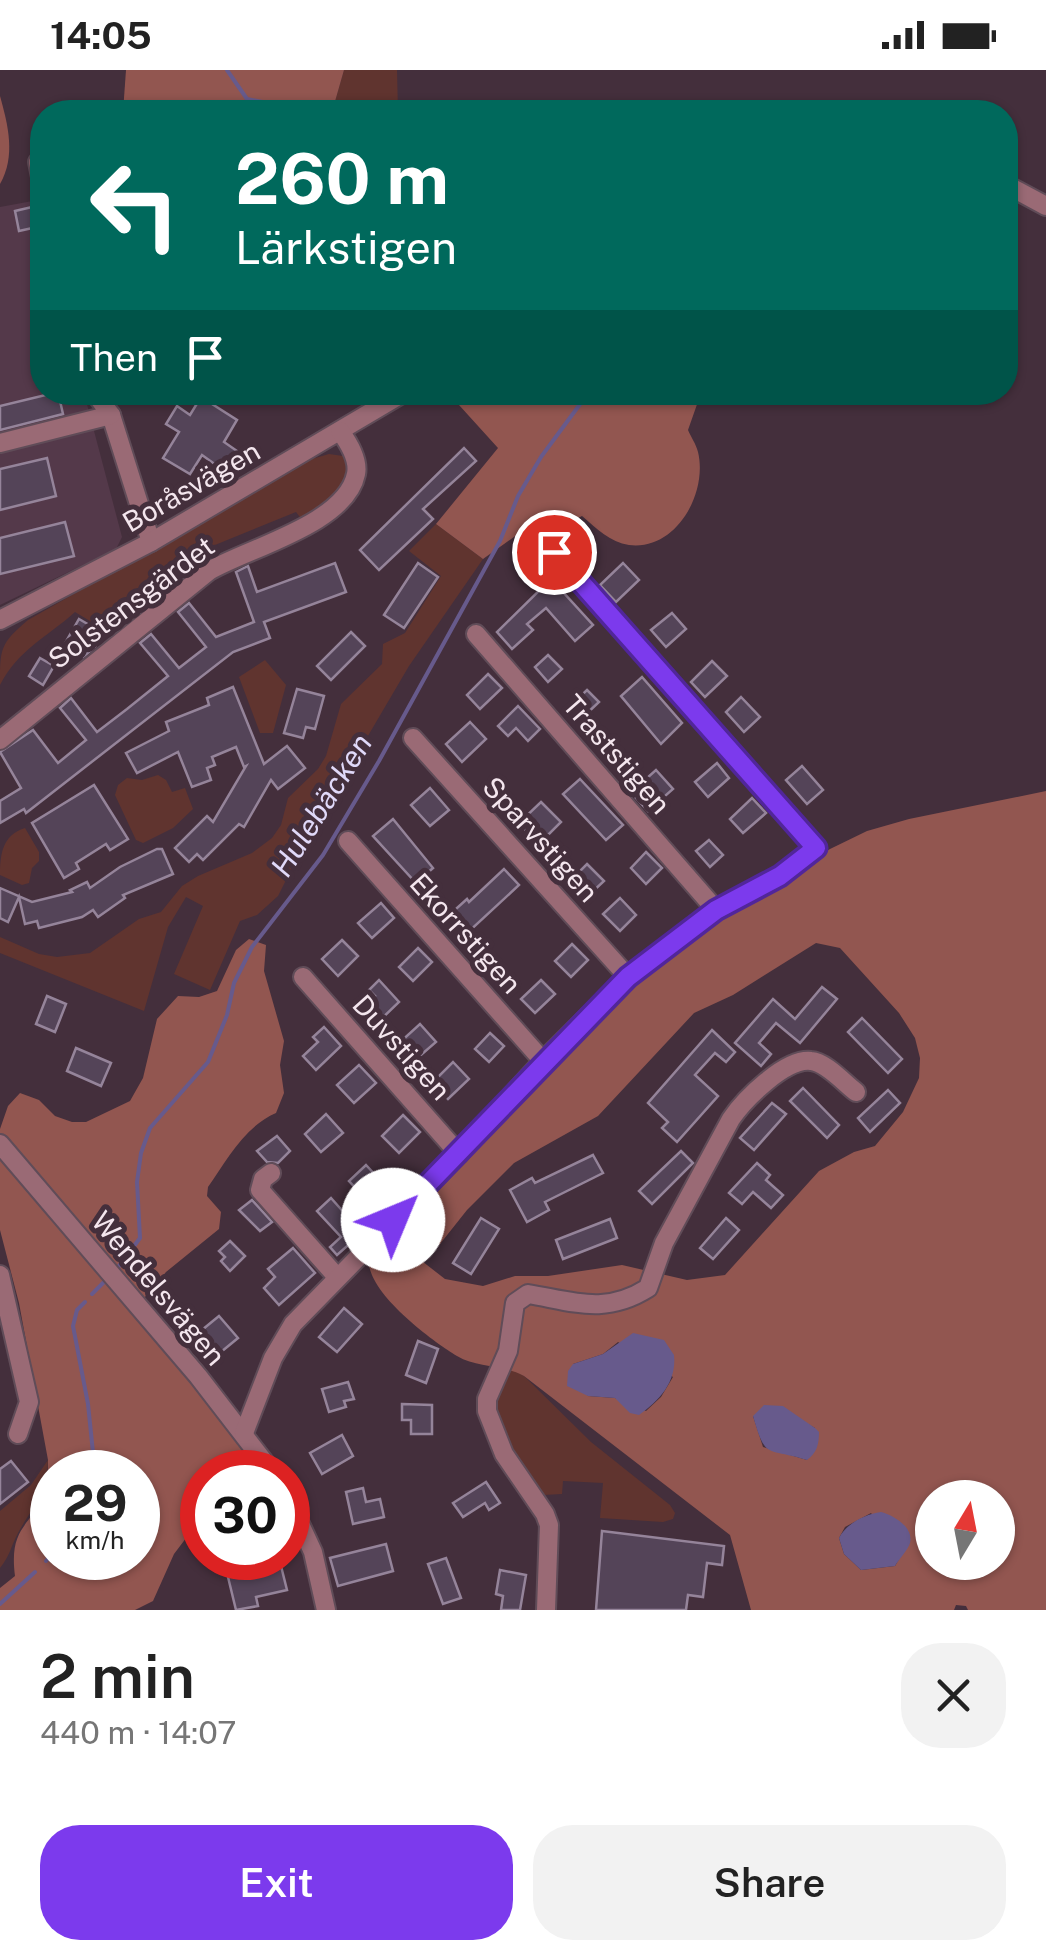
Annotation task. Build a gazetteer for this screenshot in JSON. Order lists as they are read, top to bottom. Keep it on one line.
{"streets":{"street":["Boråsvägen","Solstensgärdet","Traststigen","Sparvstigen","Ekorrstigen","Duvstigen","Wendelsvägen"]},"crossings":[["Boråsvägen","Solstensgärdet"]],"water":["Hulebäcken"],"north":"top","page":{"status":"14:05","turn":["260 m","Lärkstigen"],"then":"Then","speed":"29 km/h","limit":"30","heading":["2 min","440 m · 14:07"],"buttons":["Exit","Share"]}}
